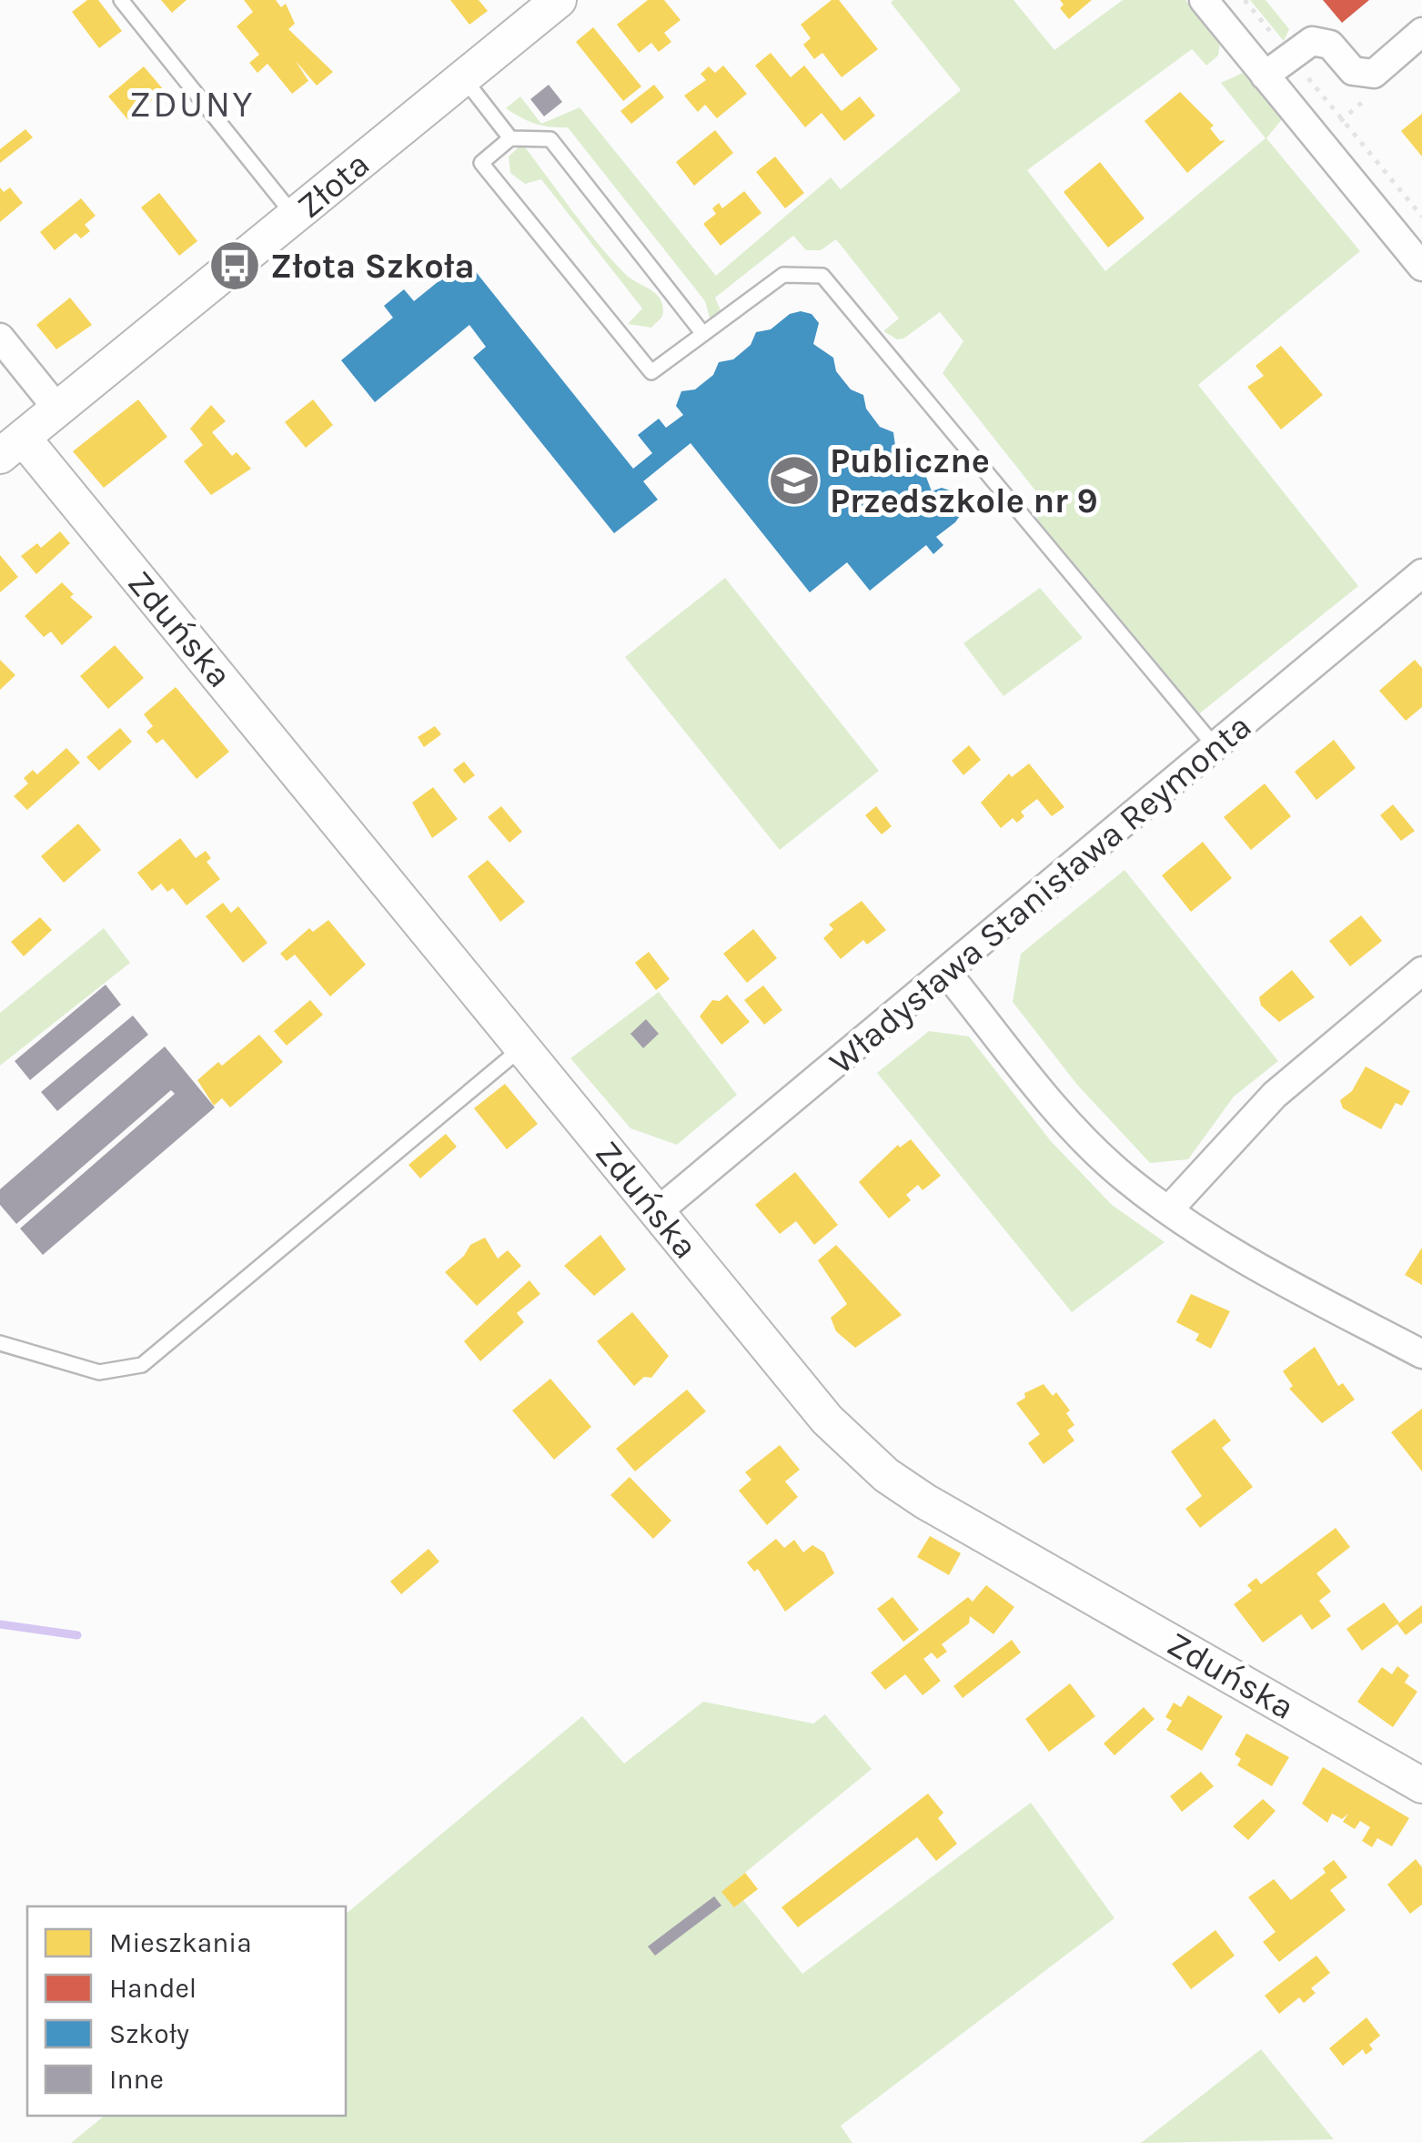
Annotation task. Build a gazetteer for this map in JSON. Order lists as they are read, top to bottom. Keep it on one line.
{"streets":{"street":["Złota","Zduńska","Władysława Stanisława Reymonta"]},"crossings":[["Złota","Zduńska"],["Zduńska","Władysława Stanisława Reymonta"]],"districts":["ZDUNY"],"places":{"bus stop":["Złota Szkoła"],"school or university":["Publiczne Przedszkole nr 9"]},"legend":["Mieszkania","Handel","Szkoły","Inne"]}
